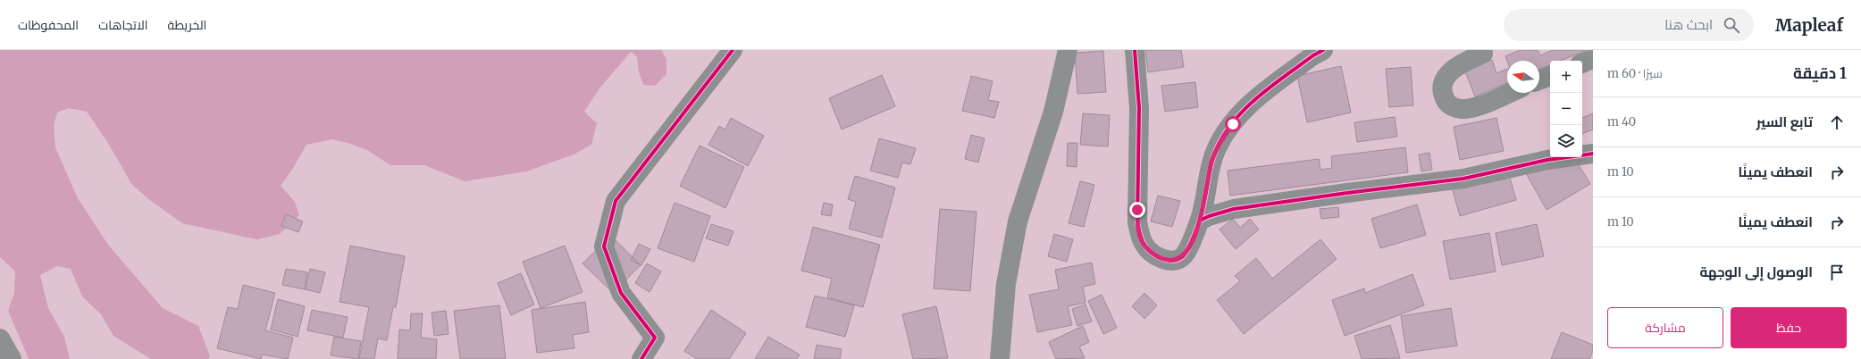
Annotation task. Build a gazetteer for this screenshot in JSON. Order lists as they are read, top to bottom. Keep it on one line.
{"north":"left","page":{"header":"Mapleaf","search":"ابحث هنا","nav":["الخريطة","الاتجاهات","المحفوظات"],"heading":["1 دقيقة","سيرًا · 60 m"],"map_buttons":["+","−"],"list":[["تابع السير","40 m"],["انعطف يمينًا","10 m"],["انعطف يمينًا","10 m"],"الوصول إلى الوجهة"],"buttons":["حفظ","مشاركة"]}}
